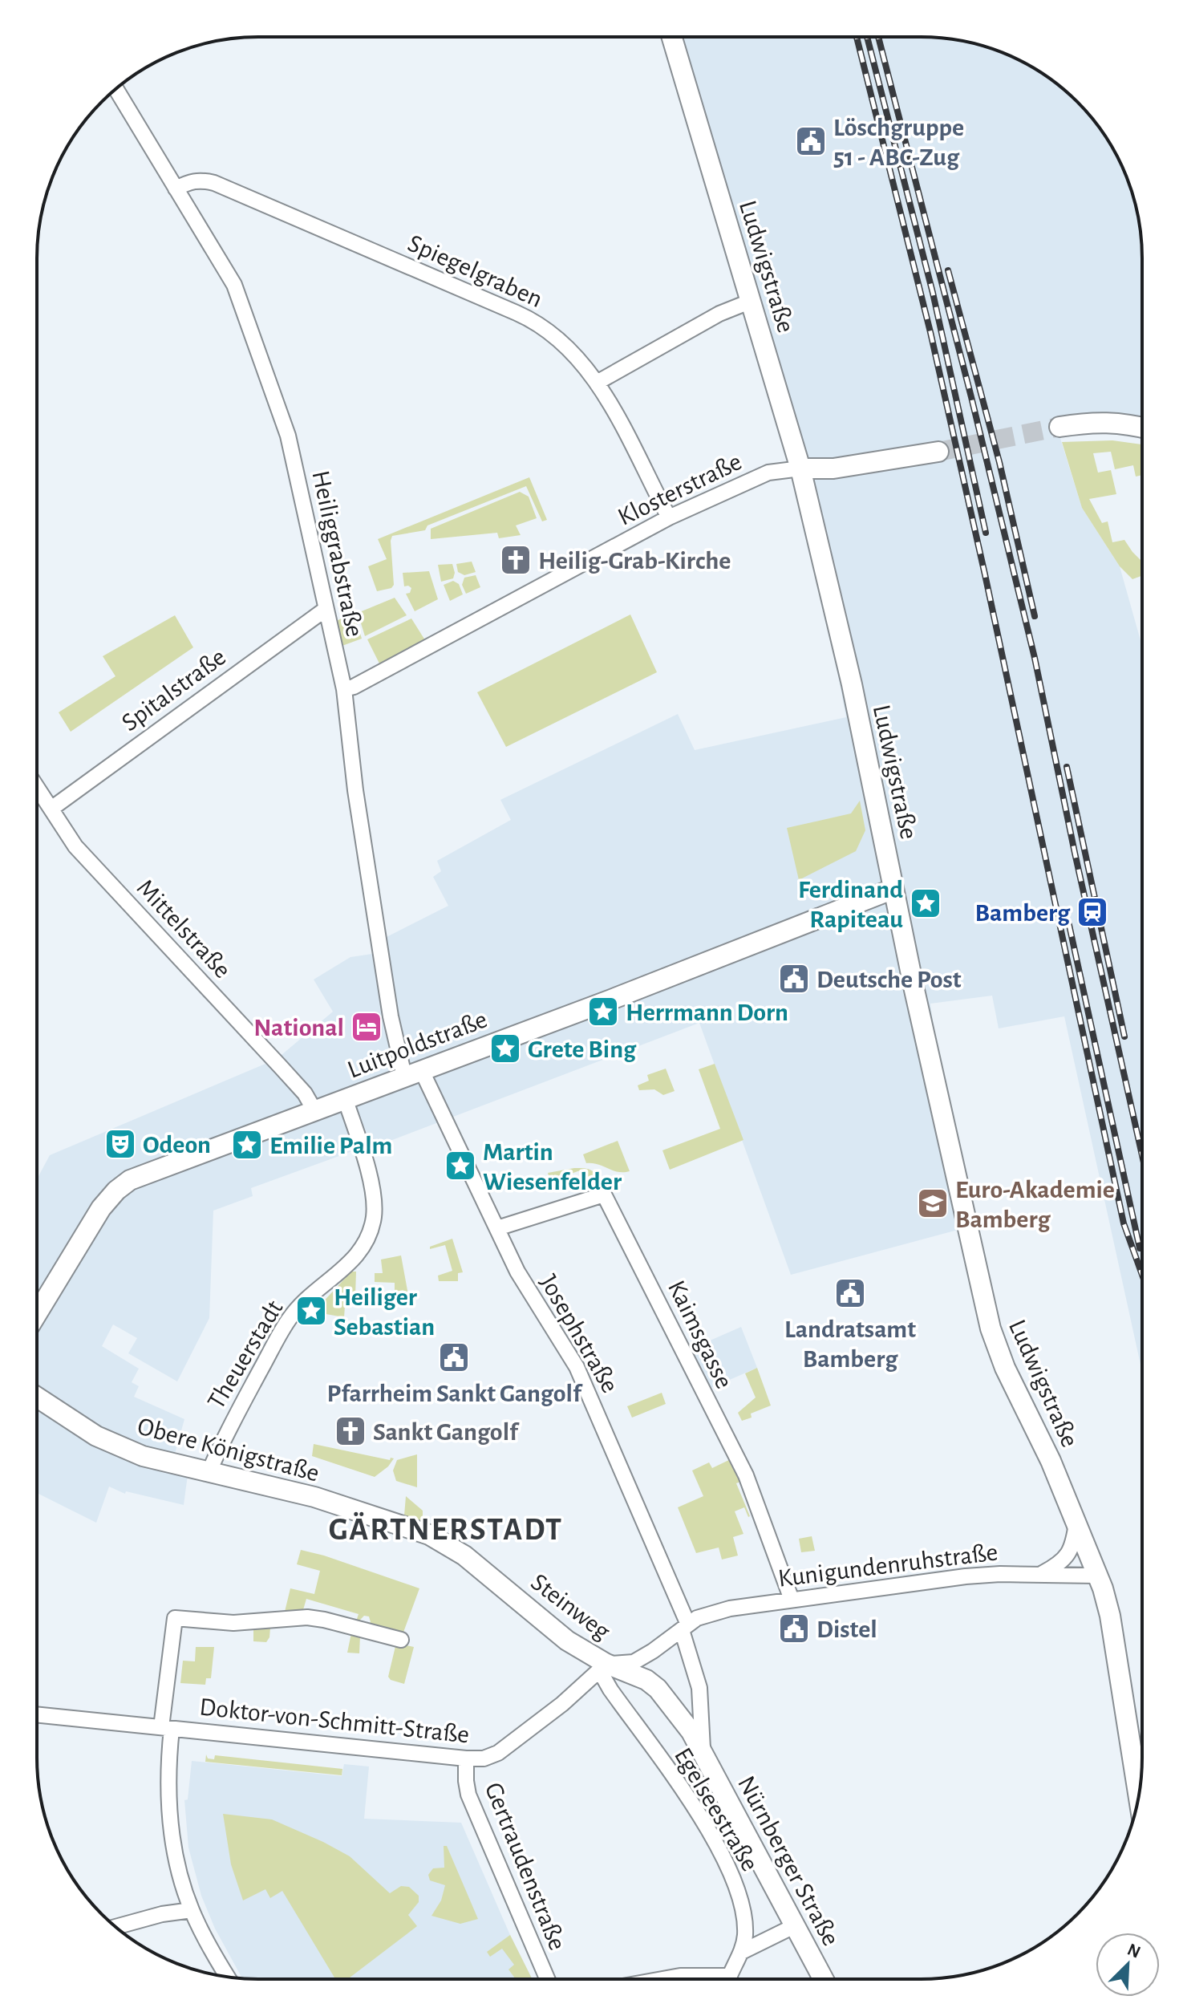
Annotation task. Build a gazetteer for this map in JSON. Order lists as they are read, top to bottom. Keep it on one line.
{"streets":{"street":["Ludwigstraße","Spiegelgraben","Klosterstraße","Heiliggrabstraße","Spitalstraße","Mittelstraße","Luitpoldstraße","Josephstraße","Kaimsgasse","Theuerstadt","Obere Königstraße","Kunigundenruhstraße","Steinweg","Doktor-von-Schmitt-Straße","Egelseestraße","Nürnberger Straße","Gertraudenstraße"]},"crossings":[["Ludwigstraße","Klosterstraße"],["Ludwigstraße","Luitpoldstraße"],["Ludwigstraße","Kunigundenruhstraße"],["Spiegelgraben","Klosterstraße"],["Spiegelgraben","Heiliggrabstraße"],["Klosterstraße","Heiliggrabstraße"],["Heiliggrabstraße","Spitalstraße"],["Heiliggrabstraße","Luitpoldstraße"],["Heiliggrabstraße","Josephstraße"],["Spitalstraße","Mittelstraße"],["Mittelstraße","Luitpoldstraße"],["Luitpoldstraße","Josephstraße"],["Luitpoldstraße","Theuerstadt"],["Josephstraße","Kaimsgasse"],["Josephstraße","Kunigundenruhstraße"],["Josephstraße","Steinweg"],["Josephstraße","Nürnberger Straße"],["Kaimsgasse","Kunigundenruhstraße"],["Theuerstadt","Obere Königstraße"],["Obere Königstraße","Steinweg"],["Kunigundenruhstraße","Steinweg"],["Kunigundenruhstraße","Nürnberger Straße"],["Steinweg","Doktor-von-Schmitt-Straße"],["Steinweg","Egelseestraße"],["Steinweg","Nürnberger Straße"],["Doktor-von-Schmitt-Straße","Egelseestraße"],["Doktor-von-Schmitt-Straße","Nürnberger Straße"],["Doktor-von-Schmitt-Straße","Gertraudenstraße"],["Egelseestraße","Nürnberger Straße"]],"districts":["GÄRTNERSTADT"],"places":{"public building":["Löschgruppe 51 - ABC-Zug","Deutsche Post","Landratsamt Bamberg","Pfarrheim Sankt Gangolf","Distel"],"church":["Heilig-Grab-Kirche","Sankt Gangolf"],"place":["Ferdinand Rapiteau","Herrmann Dorn","Grete Bing","Emilie Palm","Martin Wiesenfelder","Heiliger Sebastian"],"station":["Bamberg"],"hotel":["National"],"theatre":["Odeon"],"school or university":["Euro-Akademie Bamberg"]},"north":"top right"}
